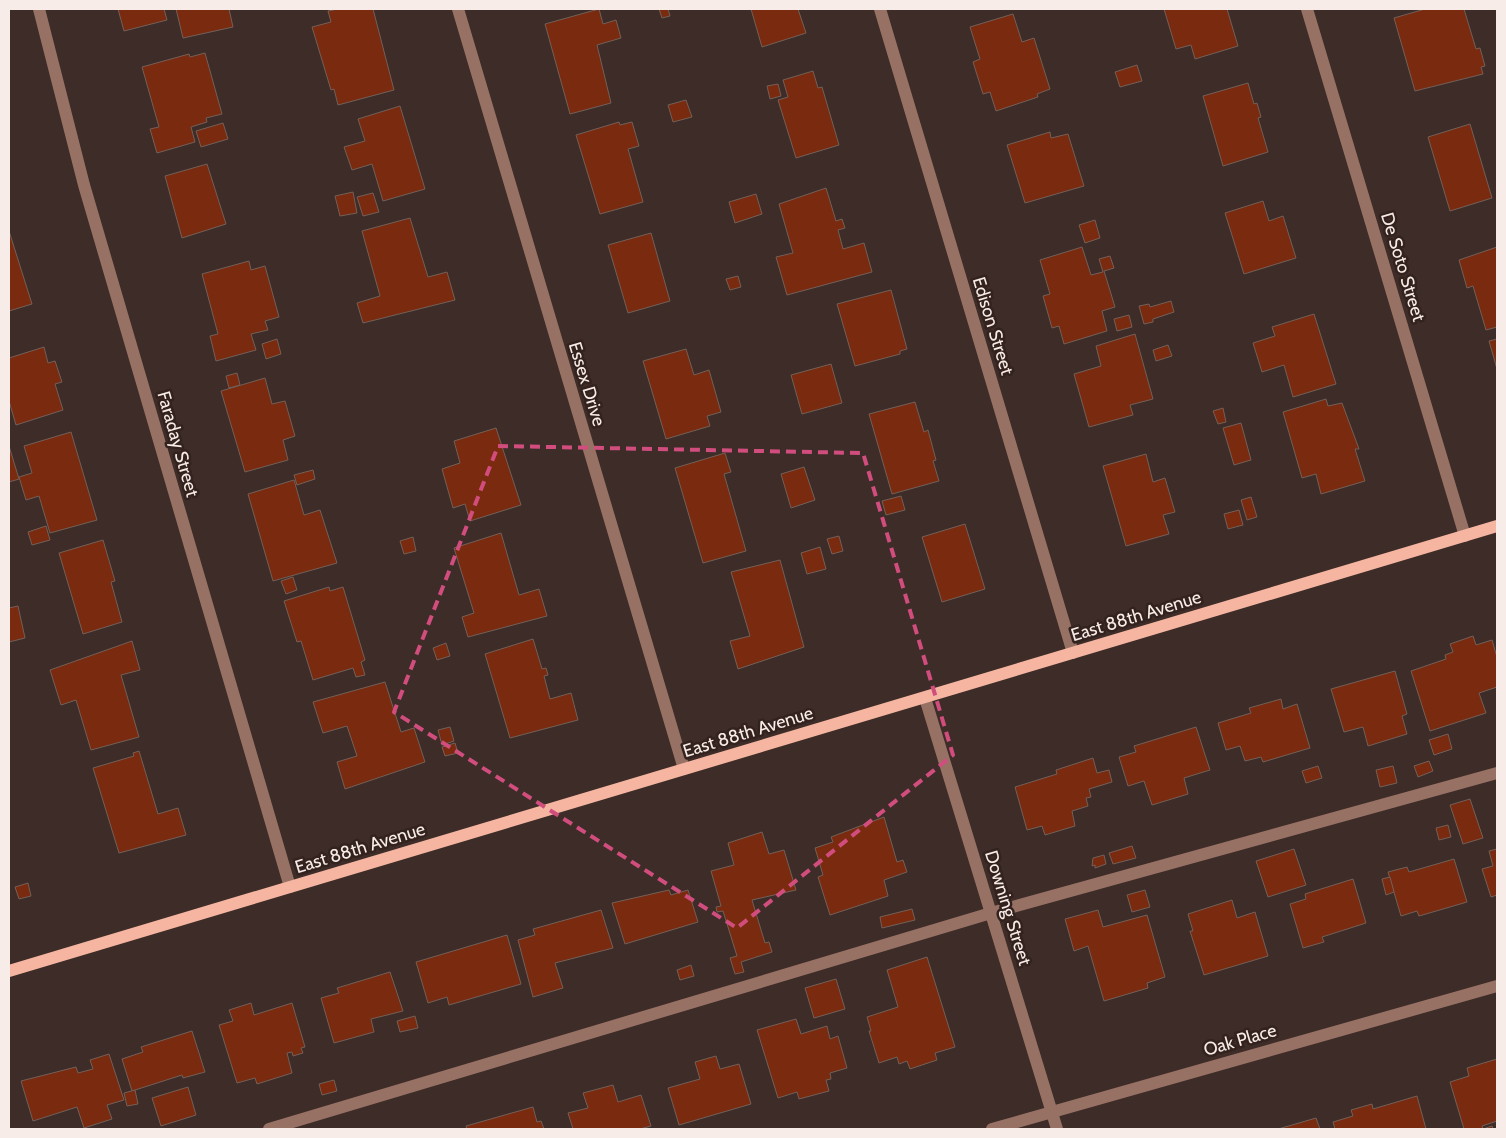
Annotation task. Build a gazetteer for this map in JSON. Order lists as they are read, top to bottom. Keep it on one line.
{"streets":{"main road":["East 88th Avenue"],"street":["De Soto Street","Edison Street","Essex Drive","Faraday Street","Downing Street","Oak Place"]},"crossings":[["De Soto Street","East 88th Avenue"],["Edison Street","East 88th Avenue"],["Essex Drive","East 88th Avenue"],["Faraday Street","East 88th Avenue"],["East 88th Avenue","Downing Street"],["Downing Street","Oak Place"]]}
